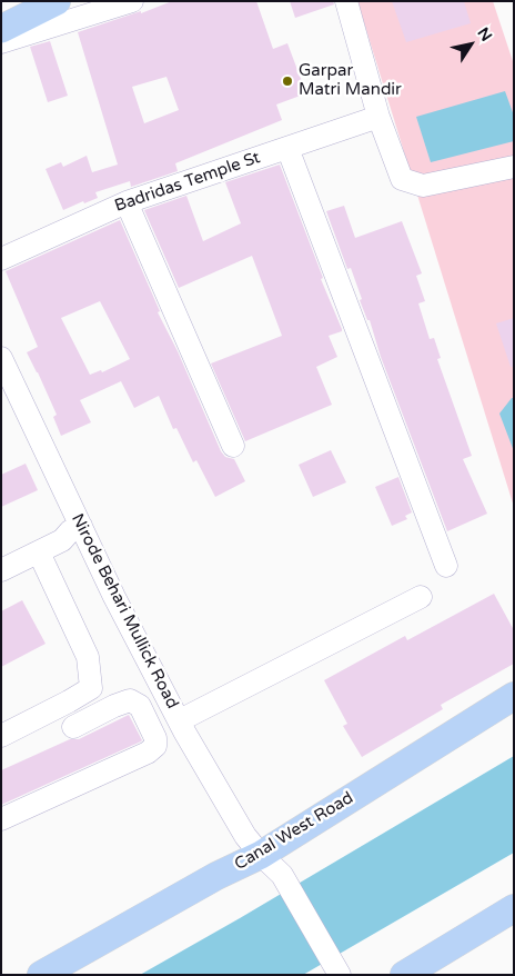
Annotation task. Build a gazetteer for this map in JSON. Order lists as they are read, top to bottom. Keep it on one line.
{"streets":{"main road":["Canal West Road"],"street":["Badridas Temple St","Nirode Behari Mullick Road"]},"crossings":[["Nirode Behari Mullick Road","Canal West Road"]],"places":["Garpar Matri Mandir"],"north":"top right"}
